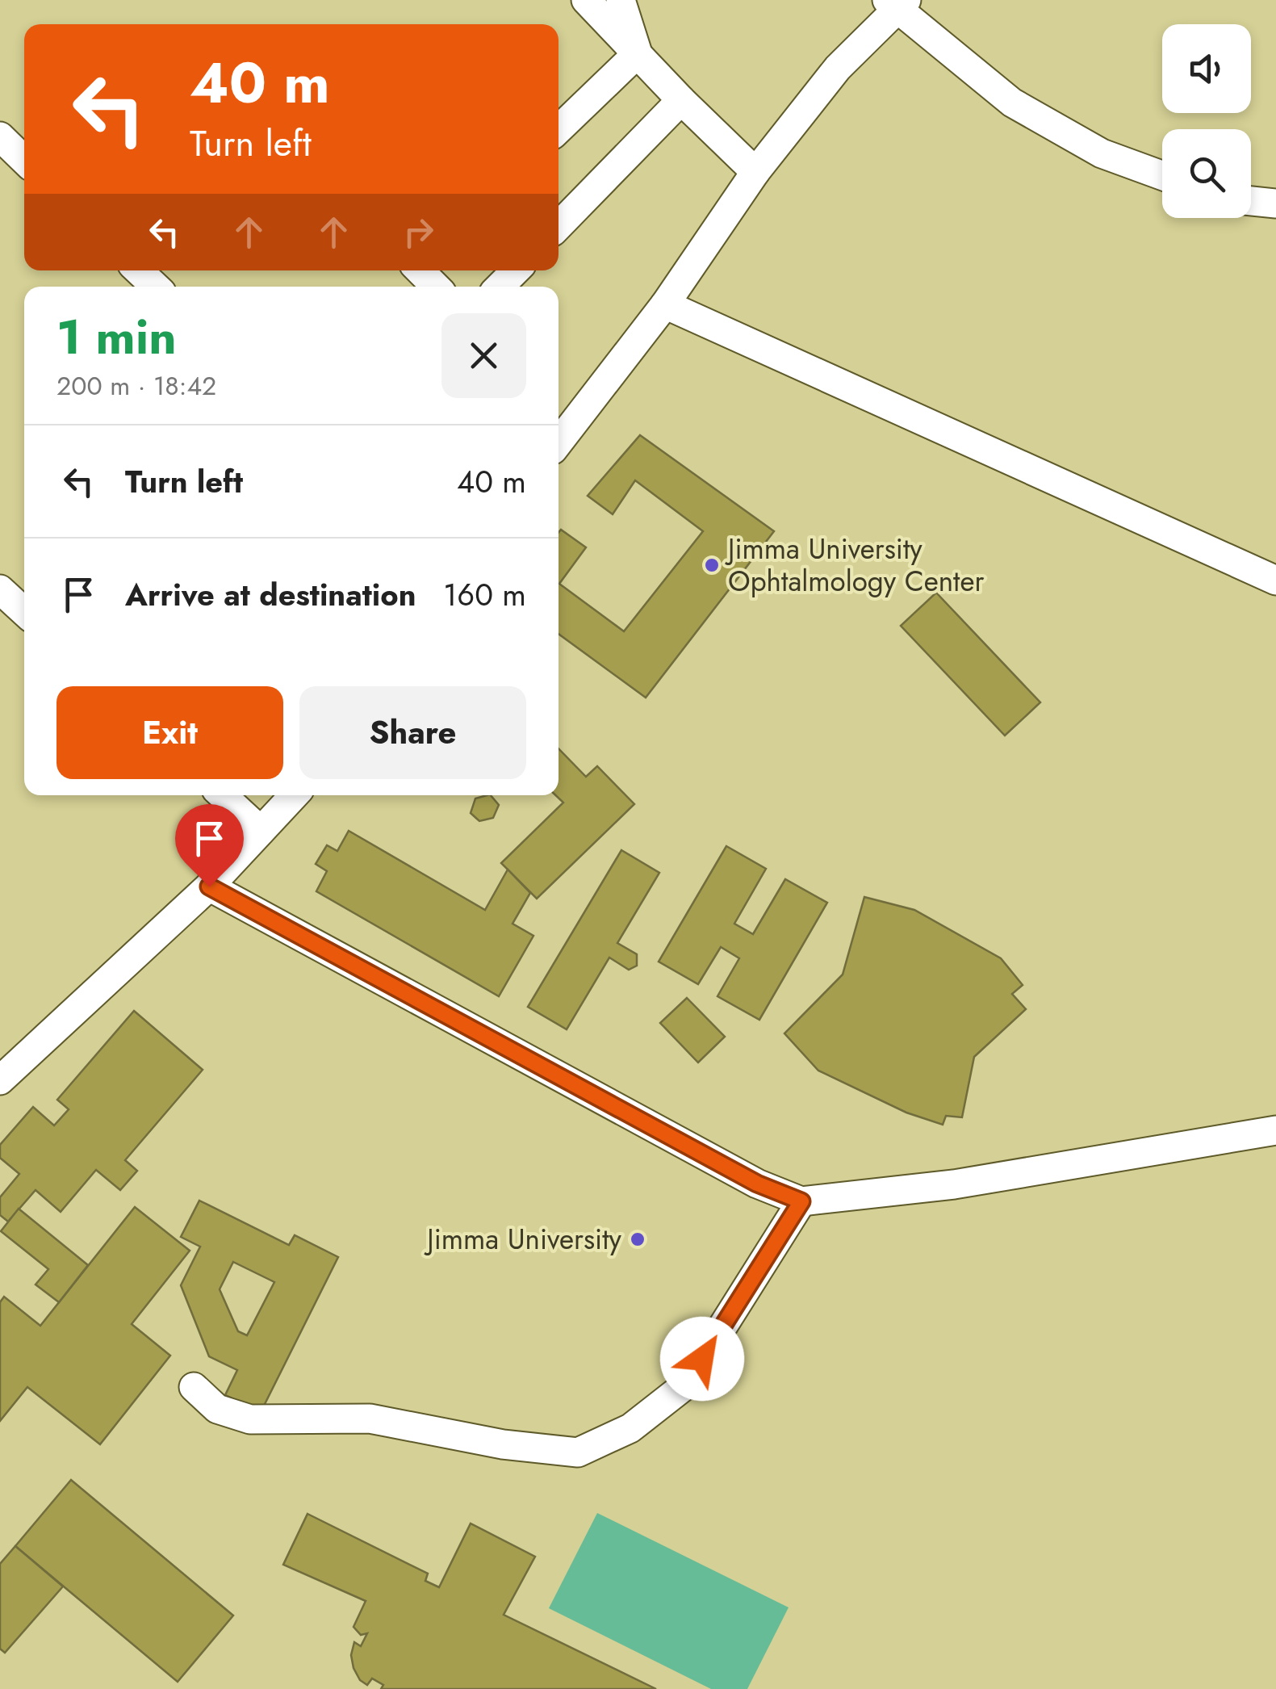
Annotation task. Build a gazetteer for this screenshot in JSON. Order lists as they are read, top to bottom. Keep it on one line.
{"places":["Jimma University Ophtalmology Center","Jimma University"],"page":{"turn":["40 m","Turn left"],"heading":["1 min","200 m · 18:42"],"list":[{"name":"Turn left","value":"40 m"},{"name":"Arrive at destination","value":"160 m"}],"buttons":["Exit","Share"]}}
